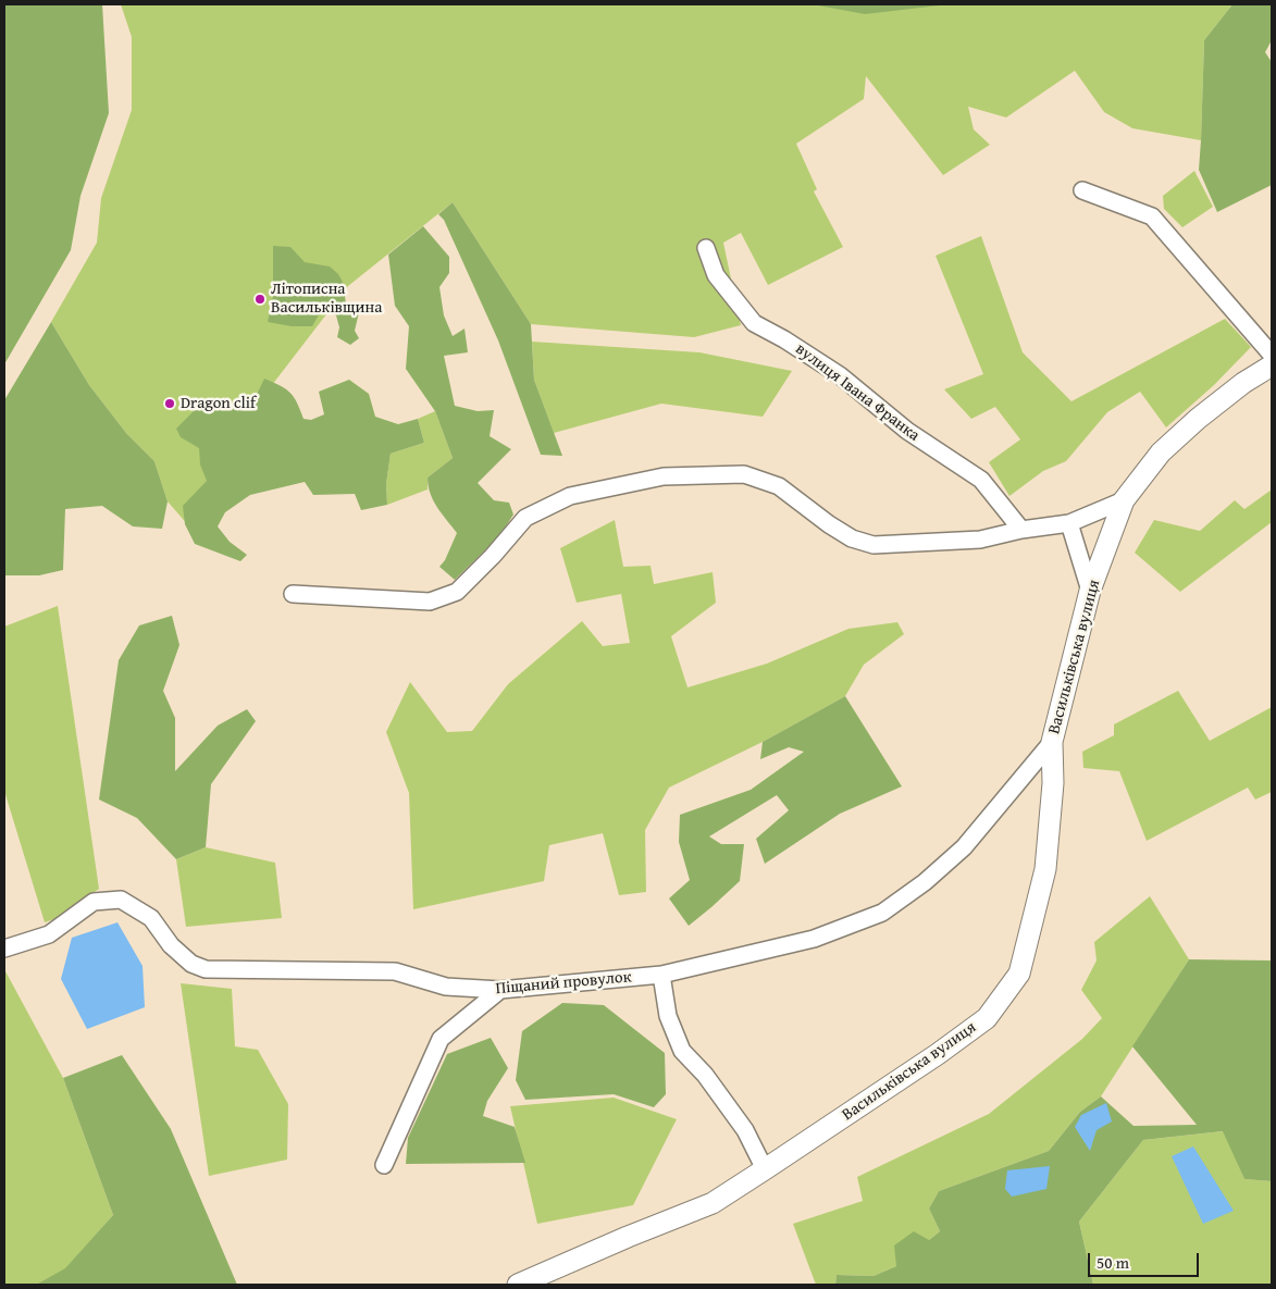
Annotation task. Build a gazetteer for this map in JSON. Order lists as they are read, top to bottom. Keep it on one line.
{"streets":{"street":["вулиця Івана Франка","Васильківська вулиця","Піщаний провулок"]},"crossings":[["Васильківська вулиця","Піщаний провулок"]],"places":["Літописна Васильківщина","Dragon clif"],"scale_bar":"50 m"}
